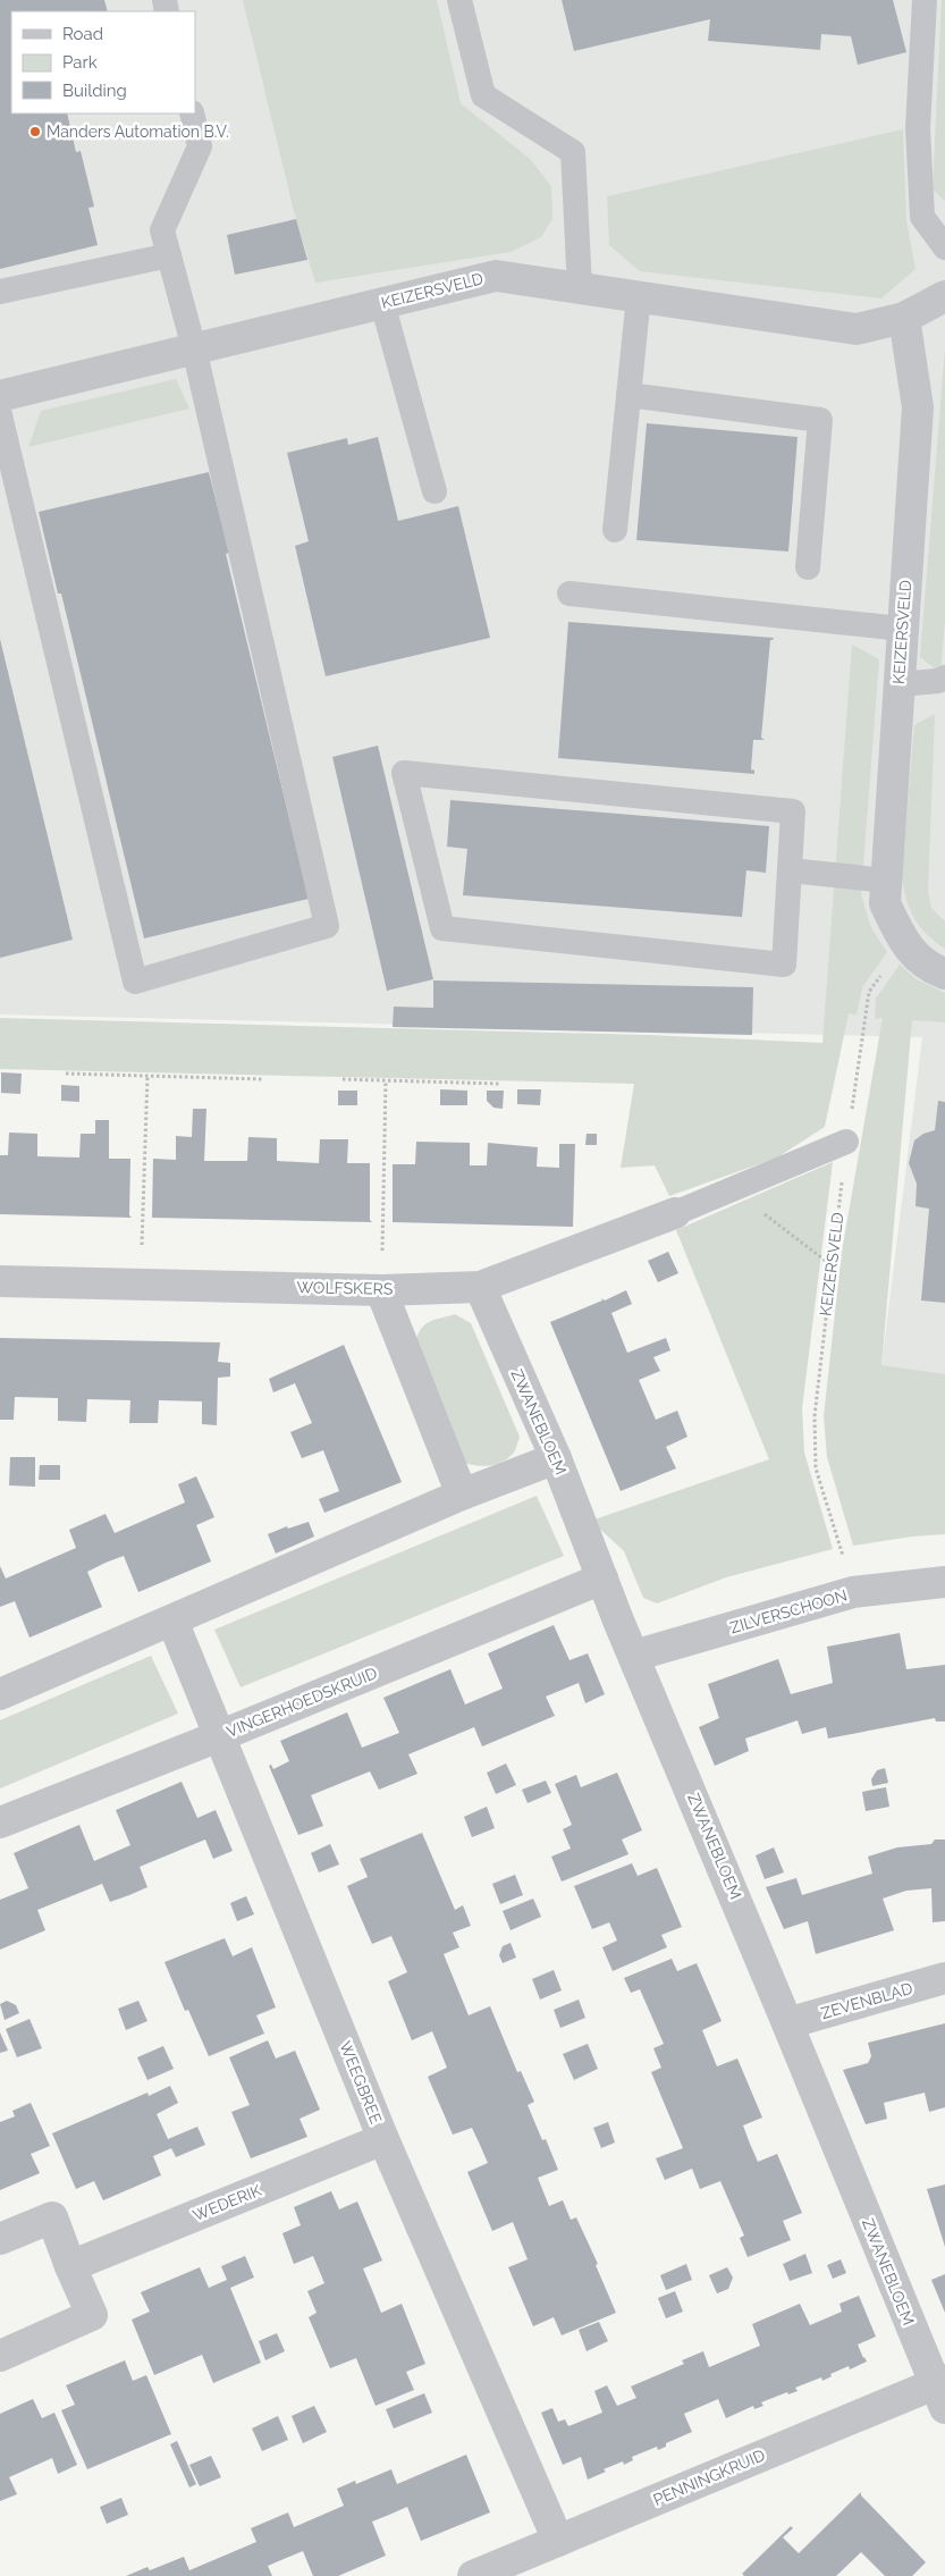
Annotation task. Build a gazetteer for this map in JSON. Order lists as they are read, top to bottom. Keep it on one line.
{"streets":{"street":["KEIZERSVELD","WOLFSKERS","ZWANEBLOEM","ZILVERSCHOON","VINGERHOEDSKRUID","ZEVENBLAD","WEEGBREE","WEDERIK","PENNINGKRUID"]},"crossings":[["KEIZERSVELD","ZILVERSCHOON"],["WOLFSKERS","ZWANEBLOEM"],["ZWANEBLOEM","ZILVERSCHOON"],["ZWANEBLOEM","VINGERHOEDSKRUID"],["ZWANEBLOEM","ZEVENBLAD"],["ZWANEBLOEM","PENNINGKRUID"],["VINGERHOEDSKRUID","WEEGBREE"],["WEEGBREE","WEDERIK"],["WEEGBREE","PENNINGKRUID"]],"places":["Manders Automation B.V."],"legend":["Road","Park","Building"]}
